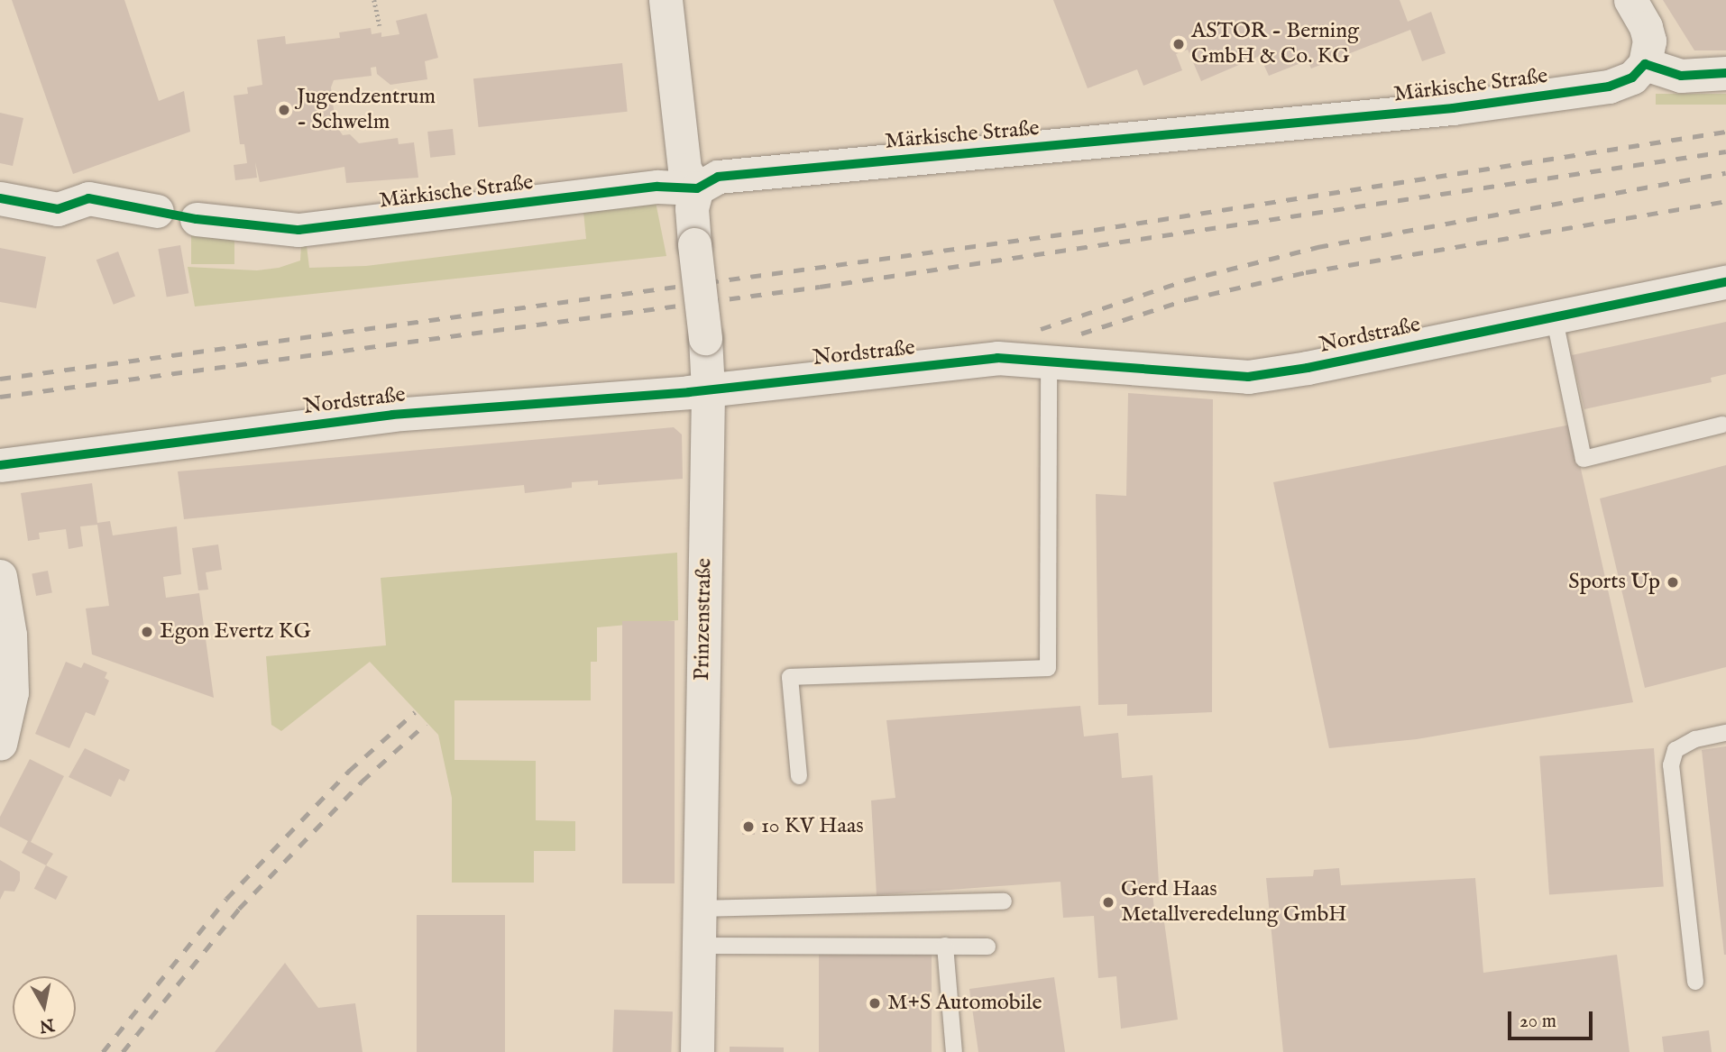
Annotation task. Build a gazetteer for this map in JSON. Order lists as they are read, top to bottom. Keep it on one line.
{"streets":{"street":["Märkische Straße","Nordstraße","Prinzenstraße"]},"crossings":[["Märkische Straße","Prinzenstraße"],["Nordstraße","Prinzenstraße"]],"places":["ASTOR - Berning GmbH & Co. KG","Jugendzentrum - Schwelm","Sports Up","Egon Evertz KG","10 KV Haas","Gerd Haas Metallveredelung GmbH","M+S Automobile"],"scale_bar":"20 m","north":"bottom"}
